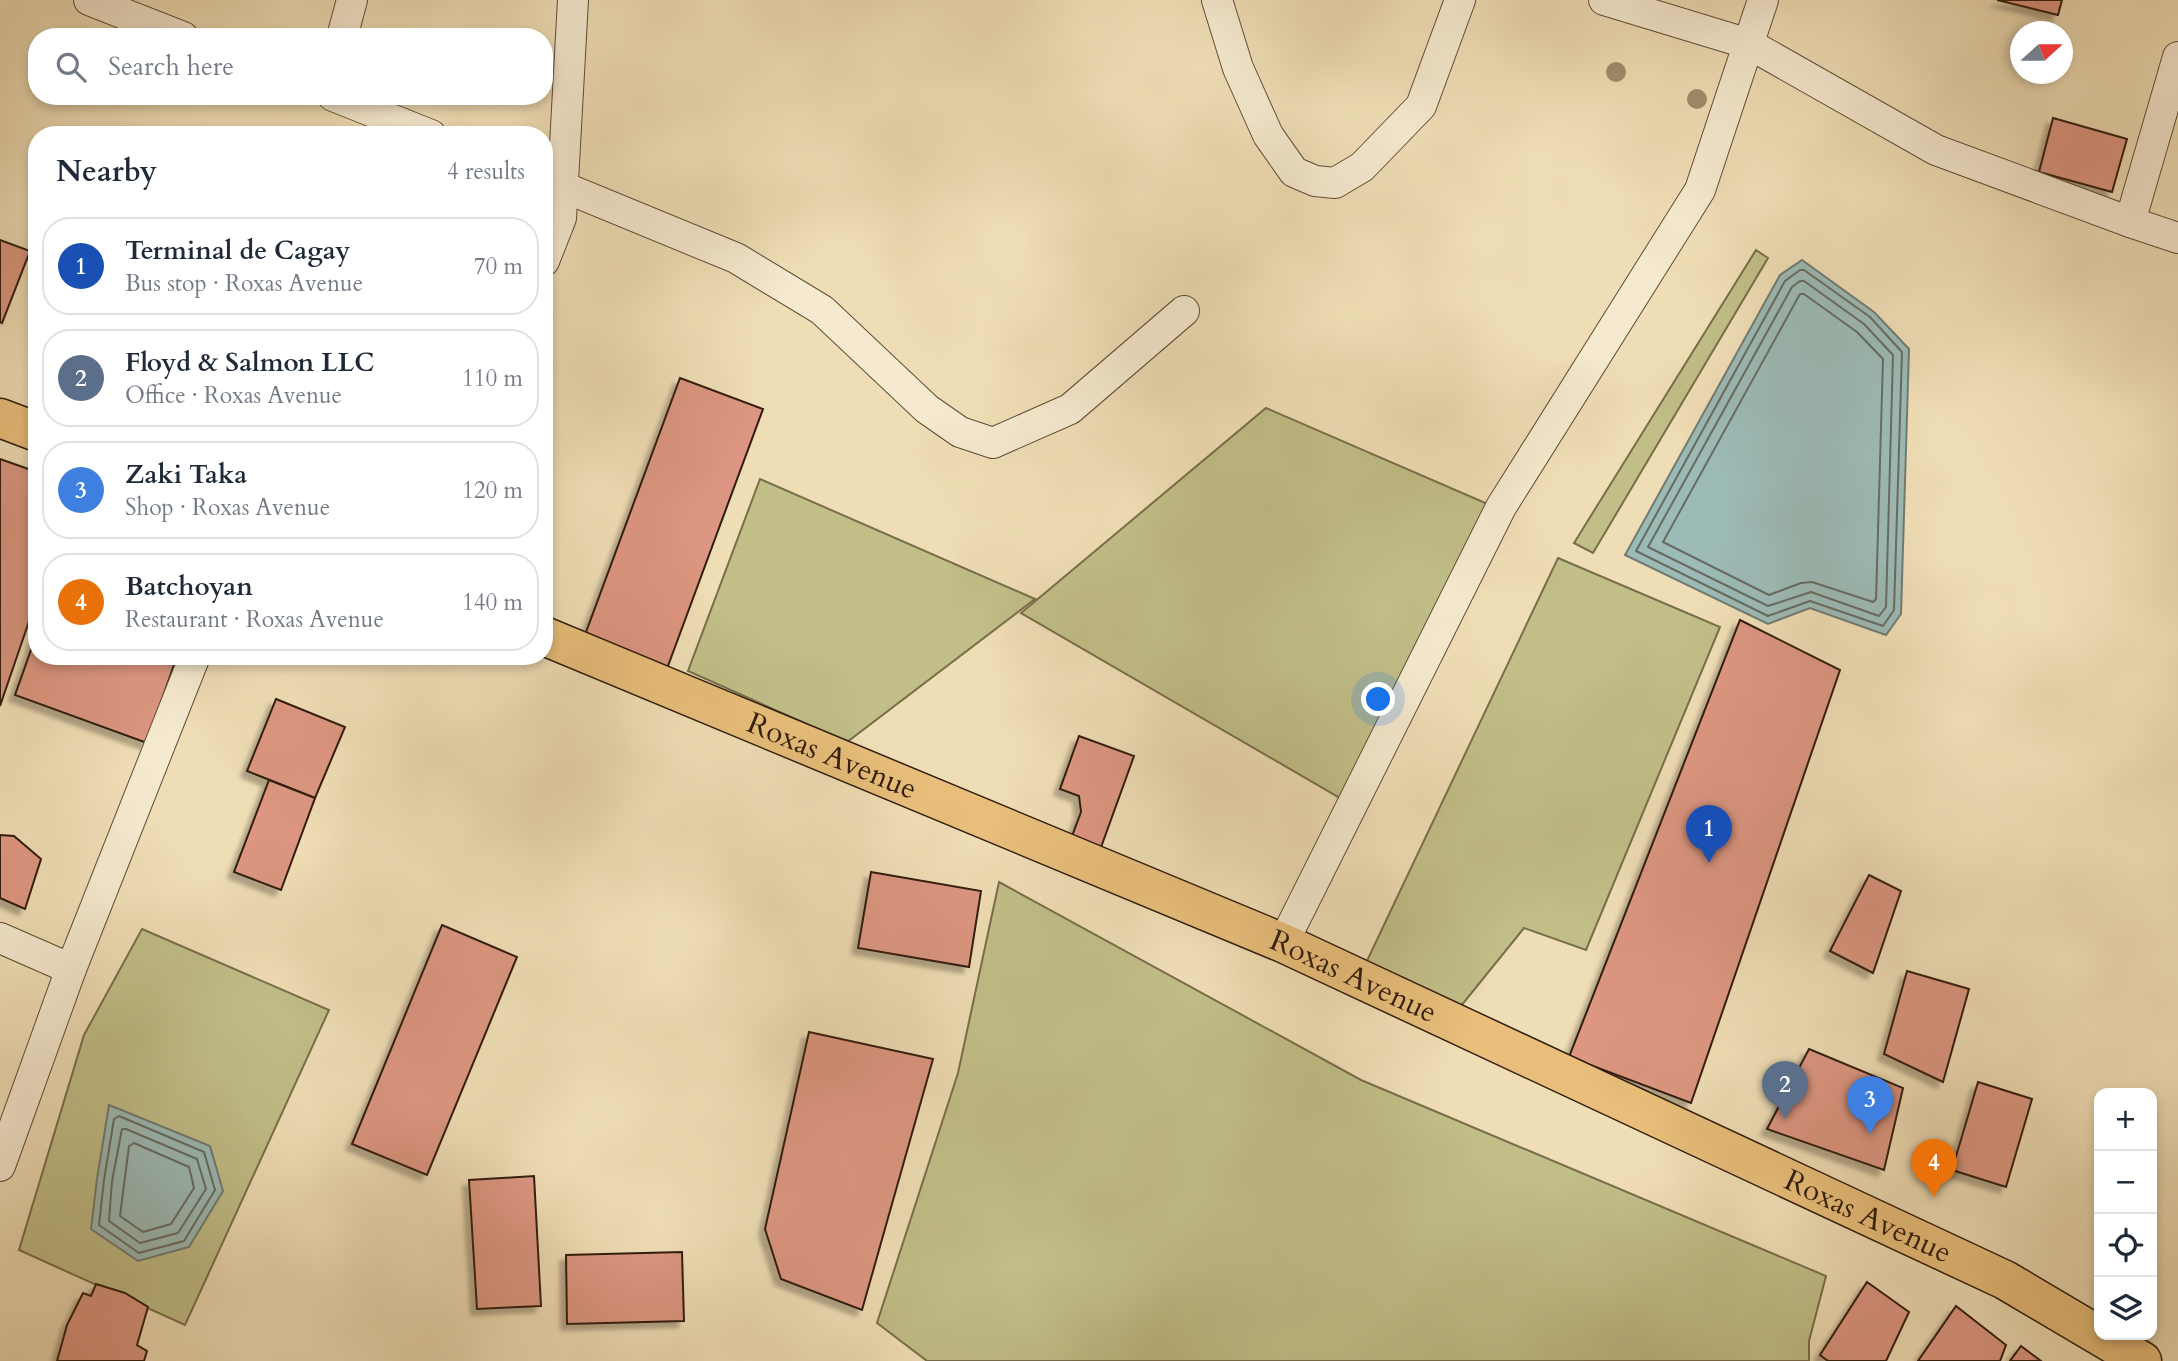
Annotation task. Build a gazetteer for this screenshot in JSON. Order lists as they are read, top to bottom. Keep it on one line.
{"streets":{"main road":["Roxas Avenue"]},"north":"right","page":{"search":"Search here","heading":["Nearby","4 results"],"list":[{"mark":"1","name":"Terminal de Cagay","note":"Bus stop · Roxas Avenue","value":"70 m"},{"mark":"2","name":"Floyd & Salmon LLC","note":"Office · Roxas Avenue","value":"110 m"},{"mark":"3","name":"Zaki Taka","note":"Shop · Roxas Avenue","value":"120 m"},{"mark":"4","name":"Batchoyan","note":"Restaurant · Roxas Avenue","value":"140 m"}],"pins":["1","2","3","4"],"map_buttons":["+","−"]}}
